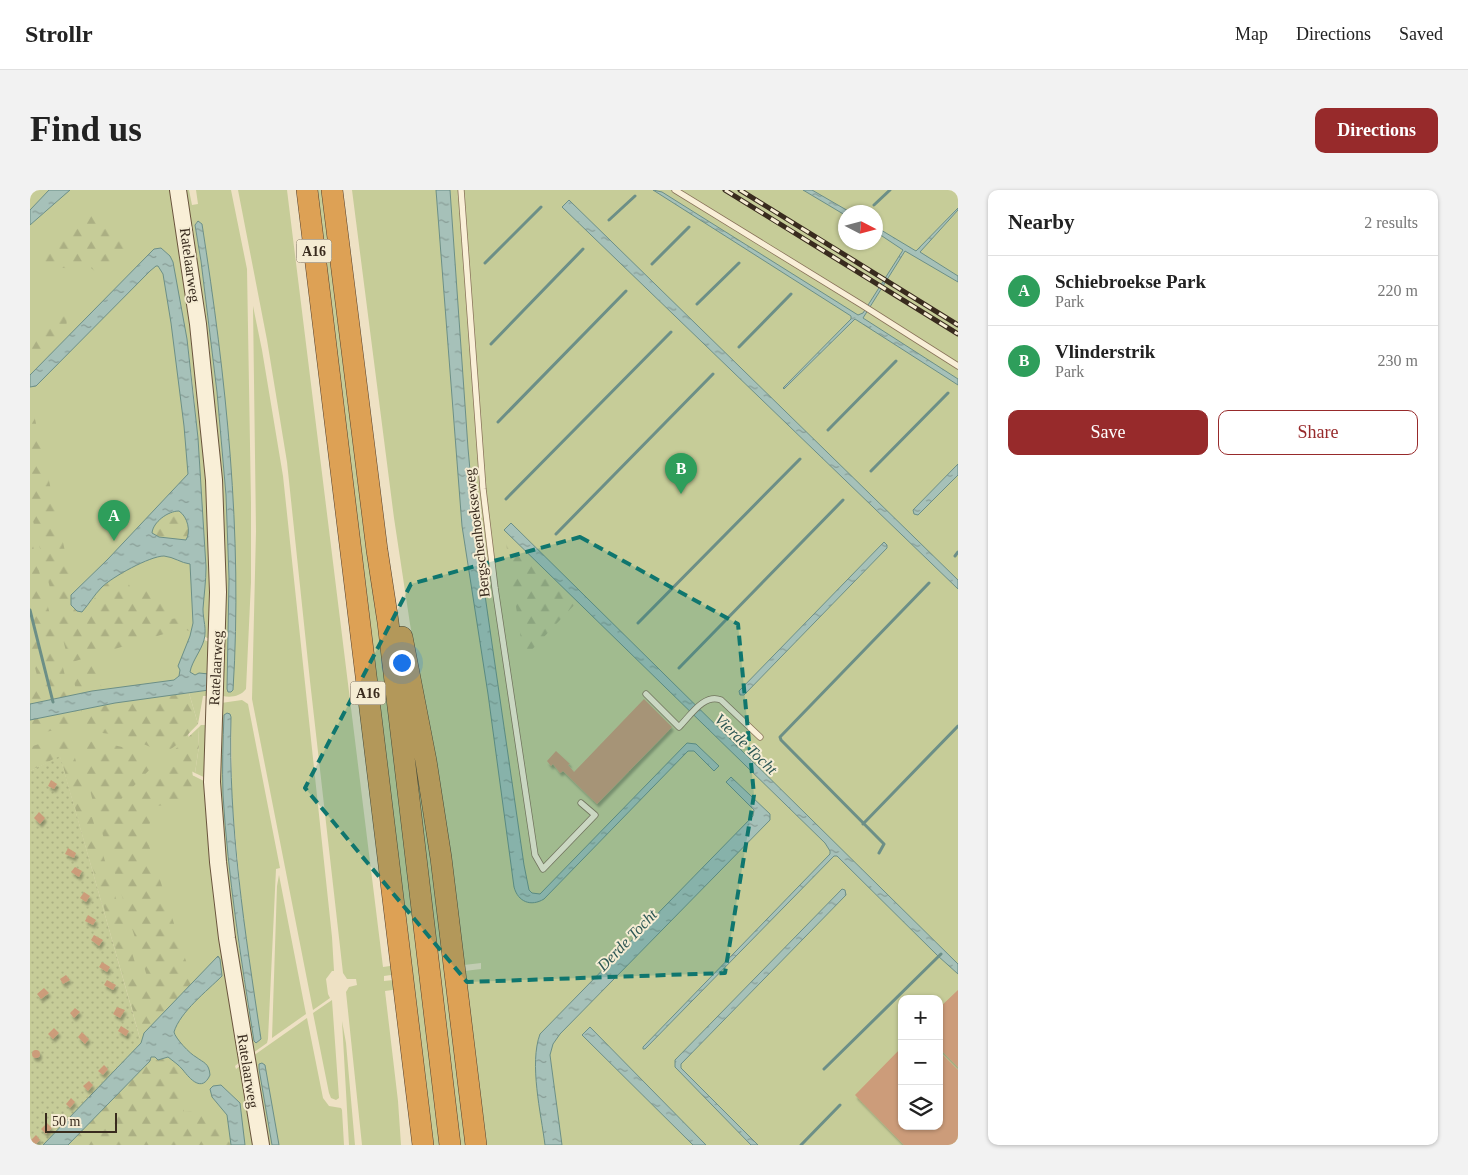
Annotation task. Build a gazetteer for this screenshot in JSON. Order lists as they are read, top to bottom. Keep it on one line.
{"streets":{"highway":["A16"],"street":["Ratelaarweg"],"lane":["Bergschenhoekseweg"]},"water":["Vierde Tocht","Derde Tocht"],"scale_bar":"50 m","north":"right","page":{"header":"Strollr","nav":["Map","Directions","Saved"],"buttons":["Directions",["Save","Share"]],"title":"Find us","heading":["Nearby","2 results"],"list":[{"mark":"A","name":"Schiebroekse Park","note":"Park","value":"220 m"},{"mark":"B","name":"Vlinderstrik","note":"Park","value":"230 m"}],"pins":["B","A"],"map_buttons":["+","−"],"scale":"50 m"}}
